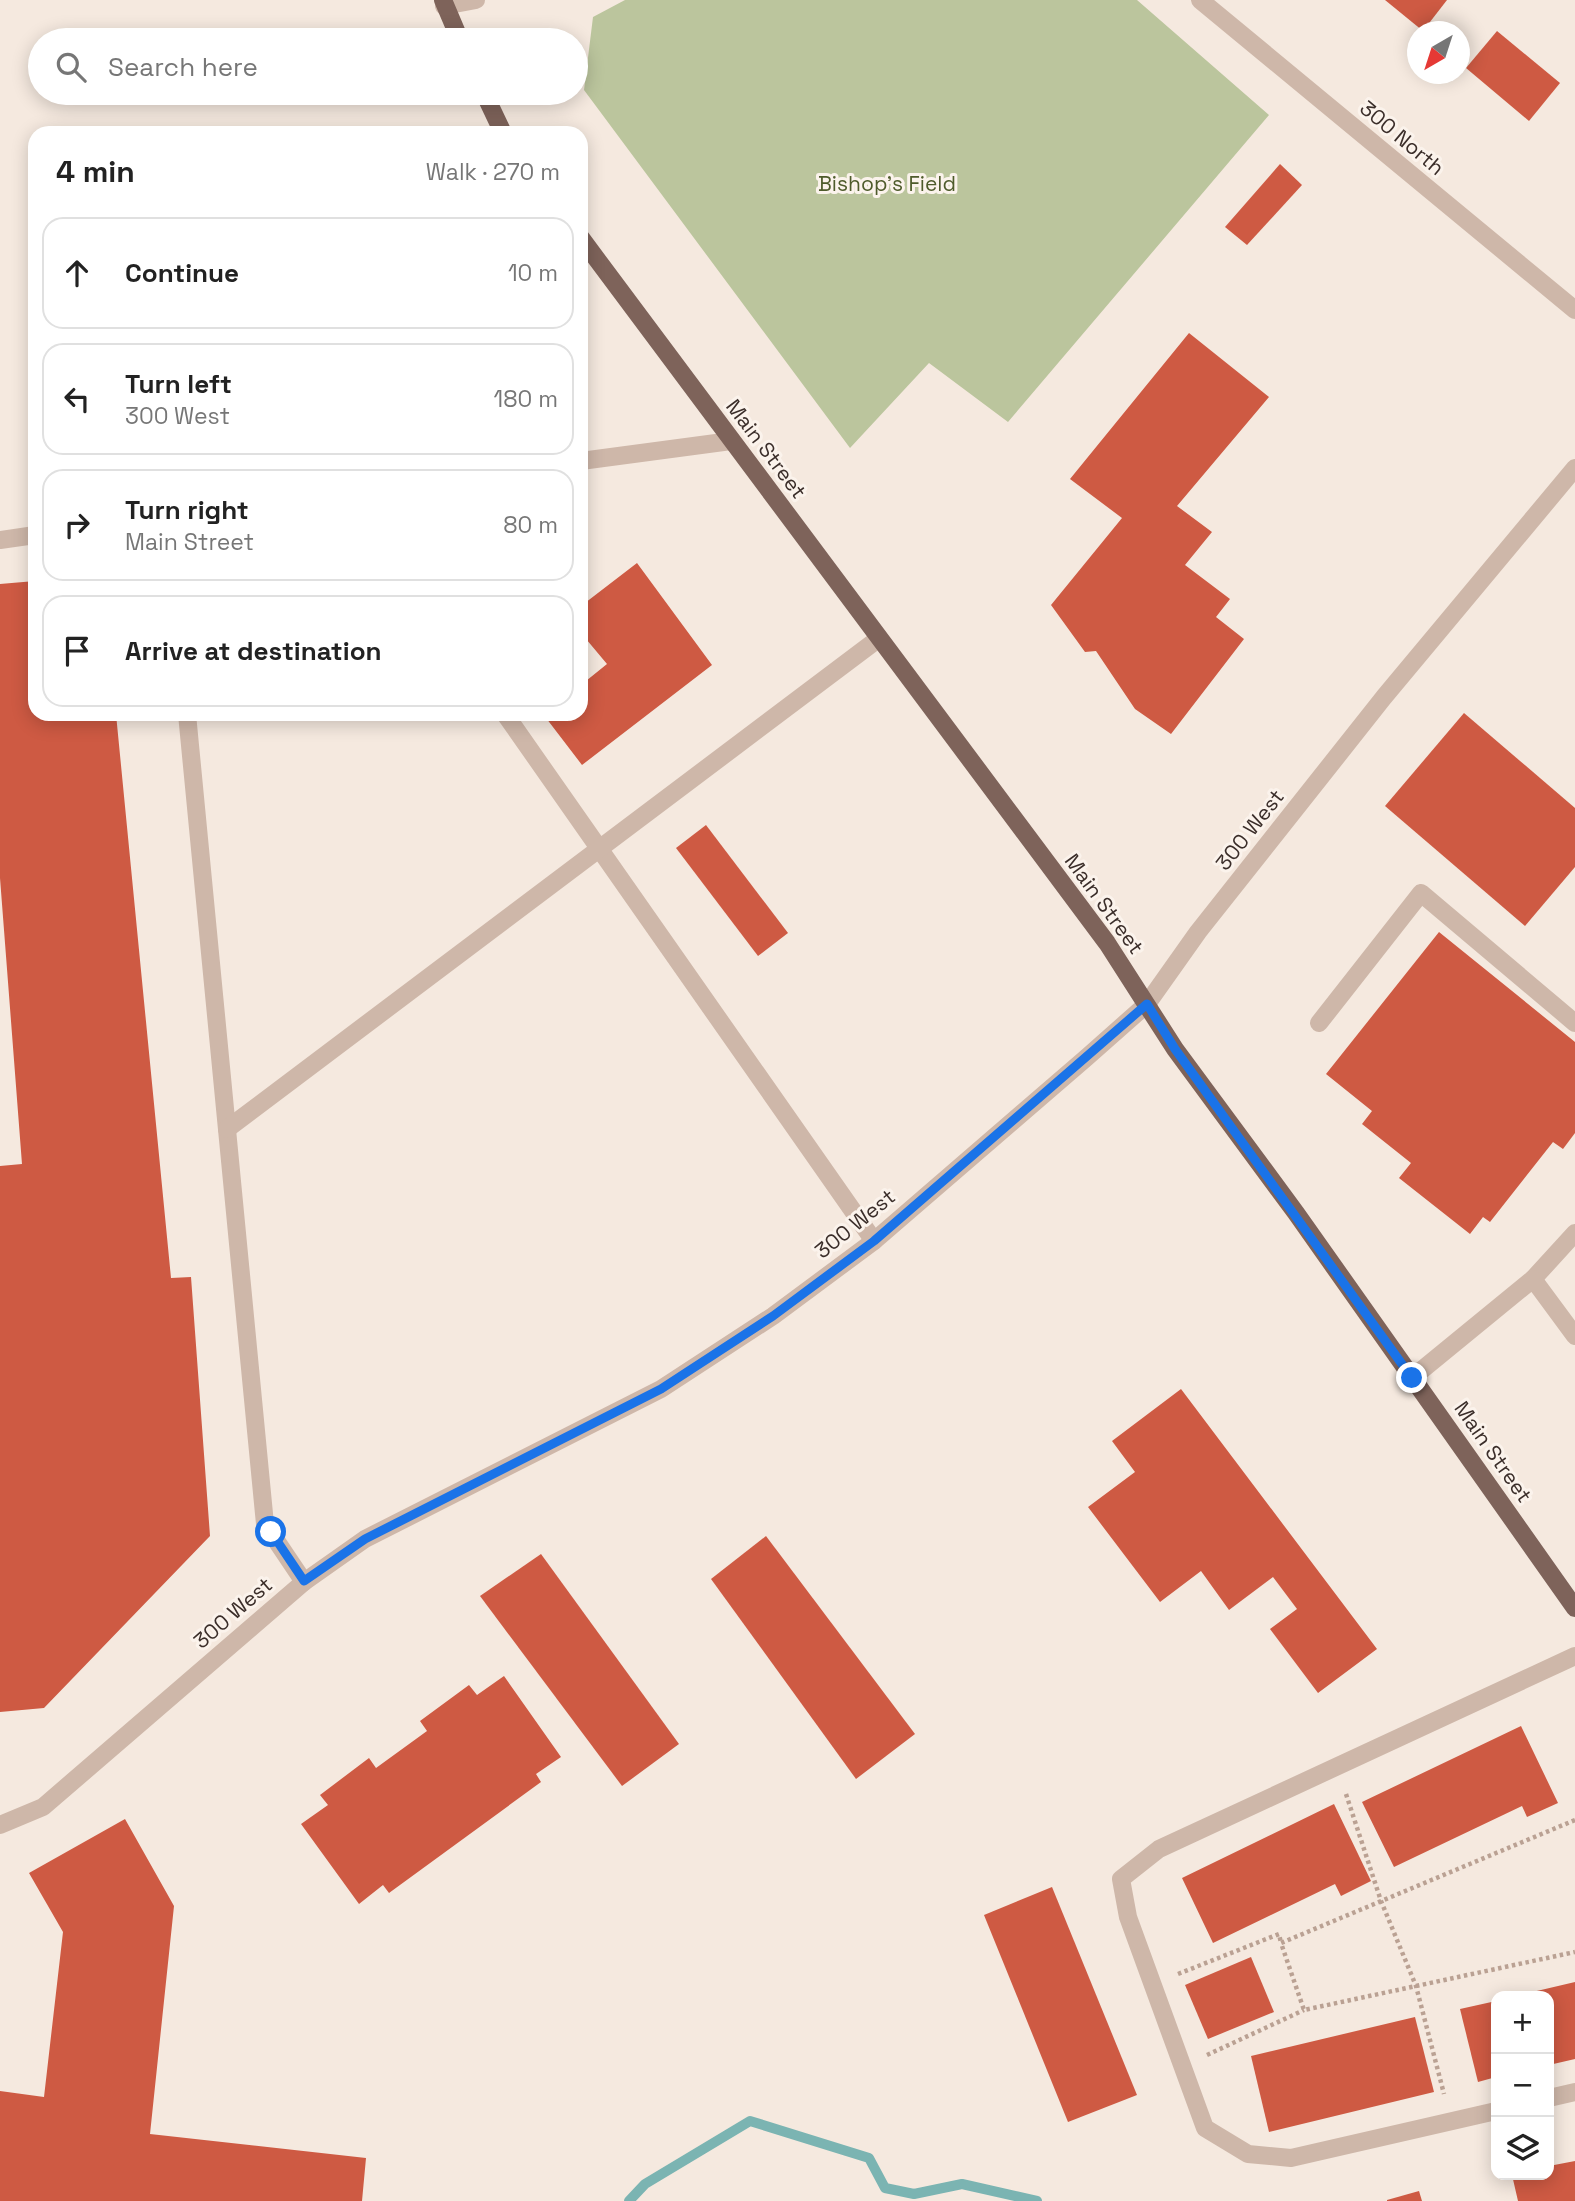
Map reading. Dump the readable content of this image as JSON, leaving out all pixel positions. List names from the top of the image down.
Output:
{
  "streets": {
    "main road": ["Main Street"],
    "street": ["300 North", "300 West"]
  },
  "crossings": [
    ["Main Street", "300 West"]
  ],
  "parks": ["Bishop's Field"],
  "north": "bottom left",
  "page": {
    "search": "Search here",
    "heading": ["4 min", "Walk · 270 m"],
    "list": [
      ["Continue", "10 m"],
      ["Turn left", "300 West", "180 m"],
      ["Turn right", "Main Street", "80 m"],
      "Arrive at destination"
    ],
    "map_buttons": ["+", "−"]
  }
}
